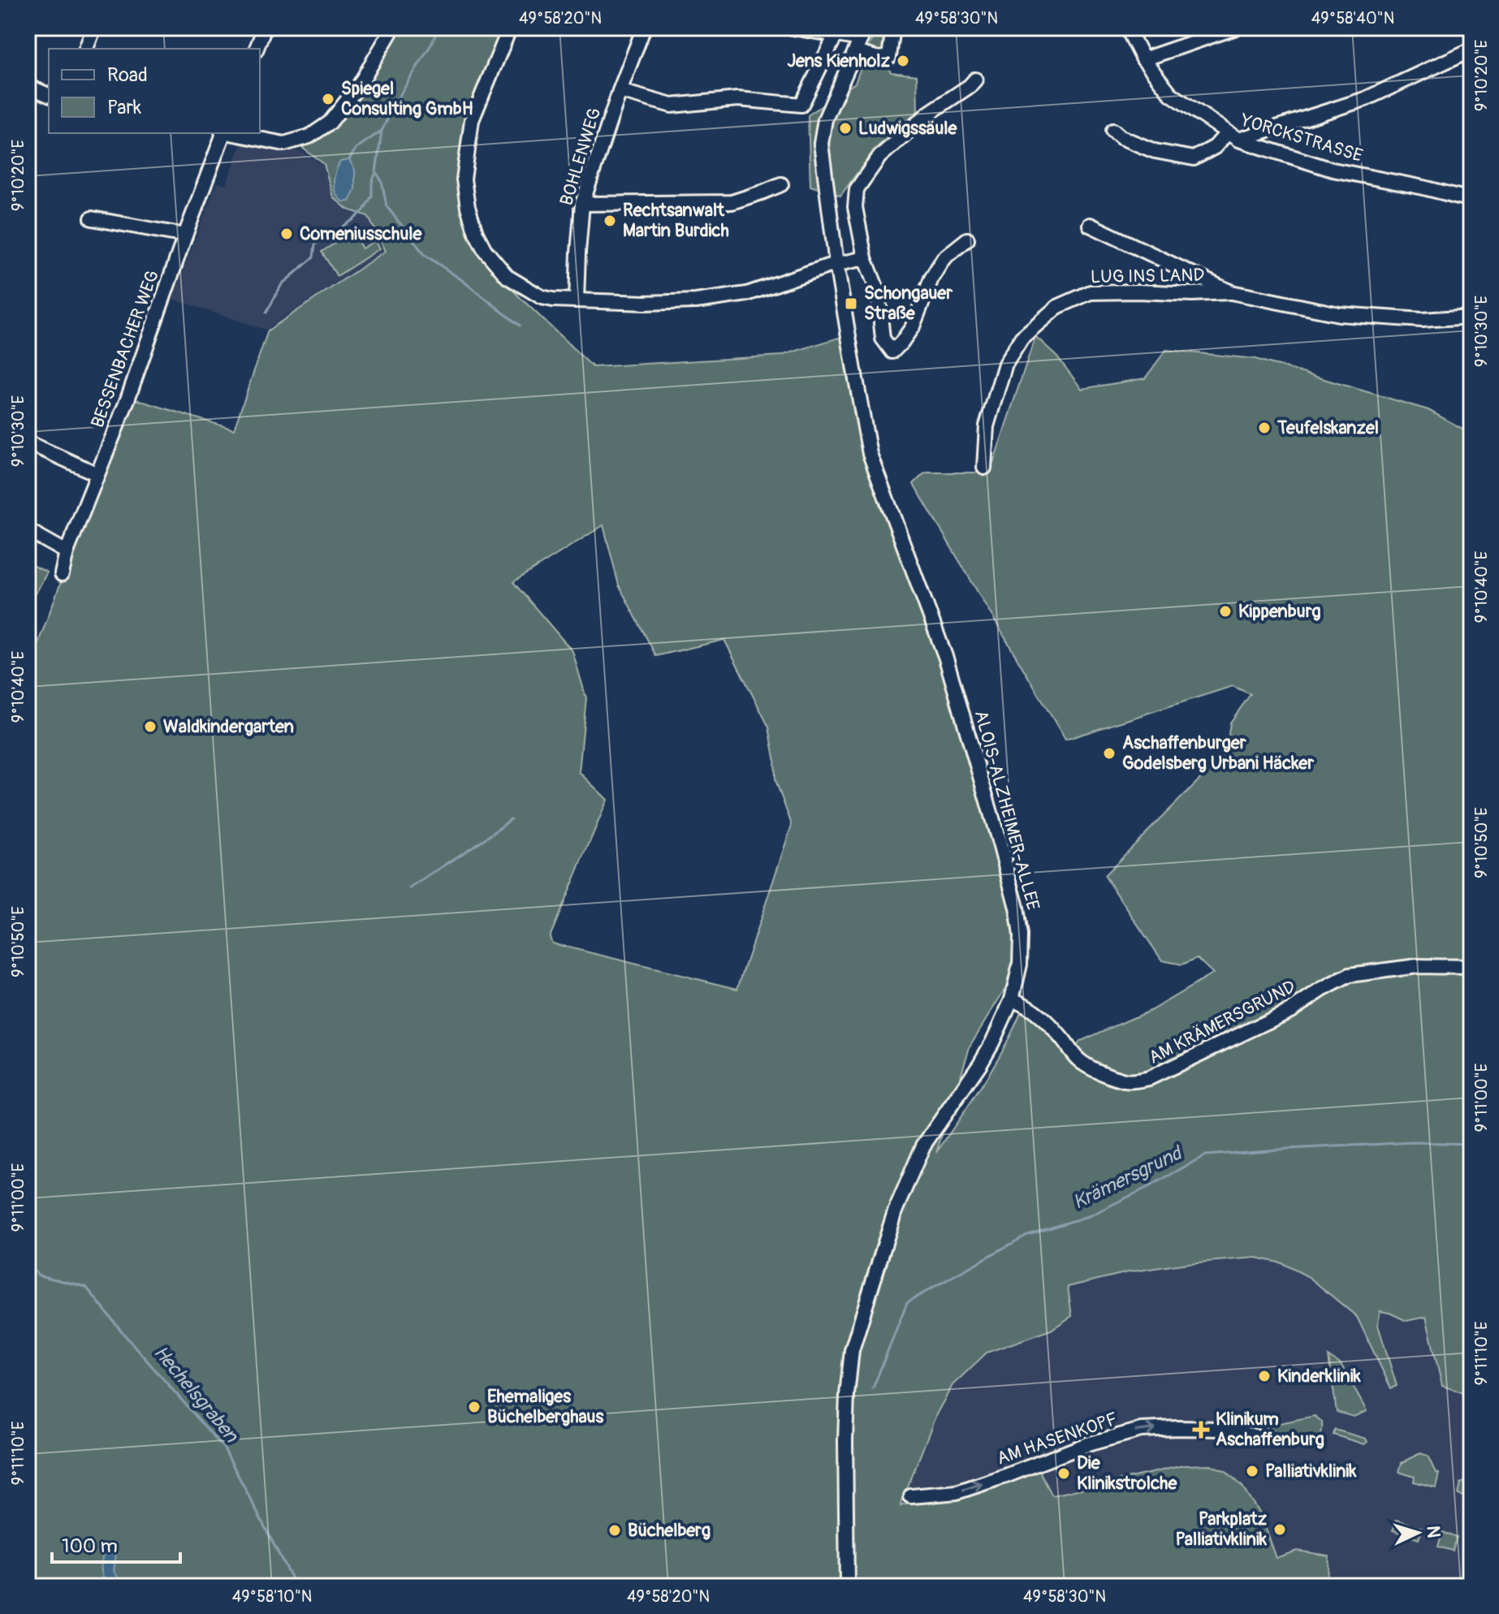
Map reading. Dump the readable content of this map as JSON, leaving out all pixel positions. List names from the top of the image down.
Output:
{
  "streets": {
    "street": [
      "YORCKSTRASSE",
      "BOHLENWEG",
      "LUG INS LAND",
      "BESSENBACHER WEG",
      "ALOIS-ALZHEIMER-ALLEE",
      "AM KRÄMERSGRUND",
      "AM HASENKOPF"
    ]
  },
  "crossings": [
    ["ALOIS-ALZHEIMER-ALLEE", "AM KRÄMERSGRUND"]
  ],
  "one_way": ["AM HASENKOPF"],
  "water": ["Krämersgrund", "Hechelsgraben"],
  "places": {
    "other": [
      "Jens Kienholz",
      "Spiegel Consulting GmbH",
      "Ludwigssäule",
      "Rechtsanwalt Martin Burdich",
      "Comeniusschule",
      "Teufelskanzel",
      "Kippenburg",
      "Waldkindergarten",
      "Aschaffenburger Godelsberg Urbani Häcker",
      "Kinderklinik",
      "Ehemaliges Büchelberghaus",
      "Palliativklinik",
      "Die Klinikstrolche",
      "Parkplatz Palliativklinik",
      "Büchelberg"
    ],
    "transit": ["Schongauer Straße"],
    "health": ["Klinikum Aschaffenburg"]
  },
  "legend": ["Road", "Park"],
  "scale_bar": "100 m",
  "north": "right",
  "coordinates": [
    "49°58'20\"N",
    "49°58'30\"N",
    "49°58'40\"N",
    "9°10'20\"E",
    "9°10'30\"E",
    "9°10'40\"E",
    "9°10'50\"E",
    "9°11'00\"E",
    "9°11'10\"E",
    "49°58'10\"N"
  ]
}
